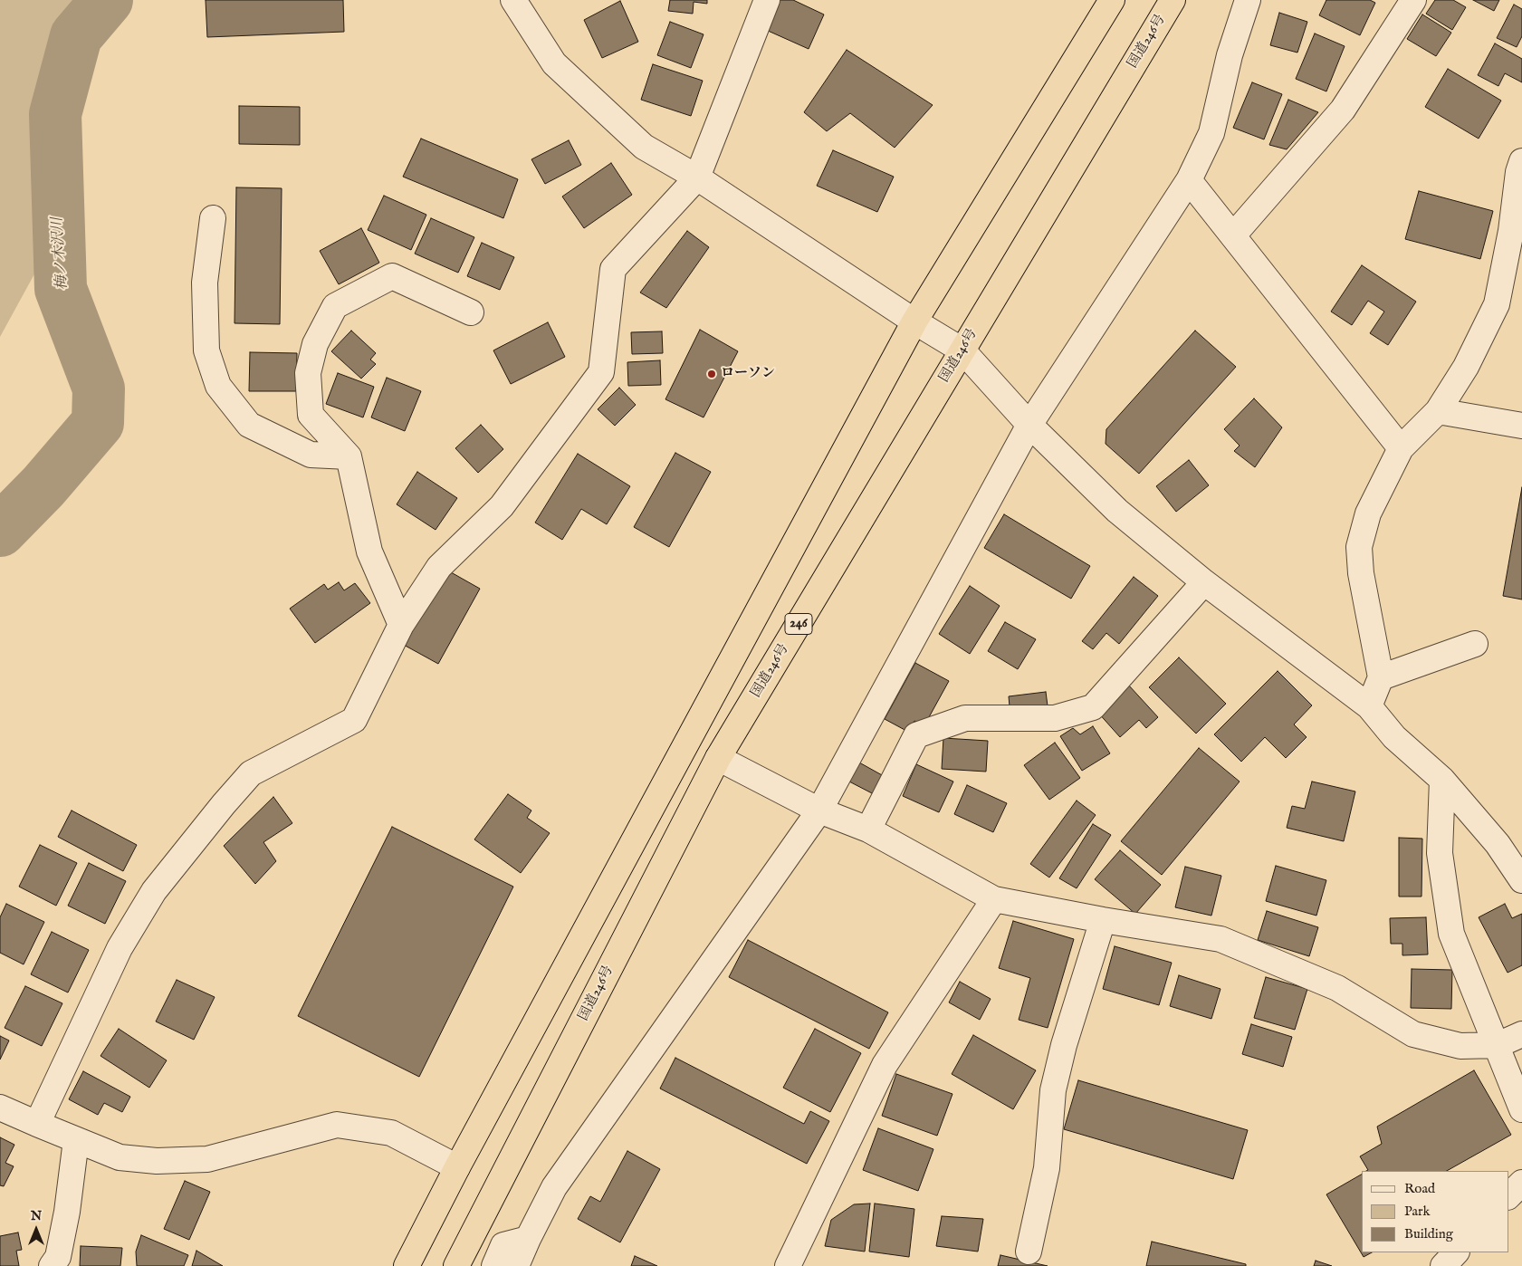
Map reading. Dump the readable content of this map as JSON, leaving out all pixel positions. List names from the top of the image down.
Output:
{
  "streets": {
    "highway": ["国道246号", "246"]
  },
  "water": ["梅ノ木沢川"],
  "places": ["ローソン"],
  "legend": ["Road", "Park", "Building"],
  "north": "top"
}
